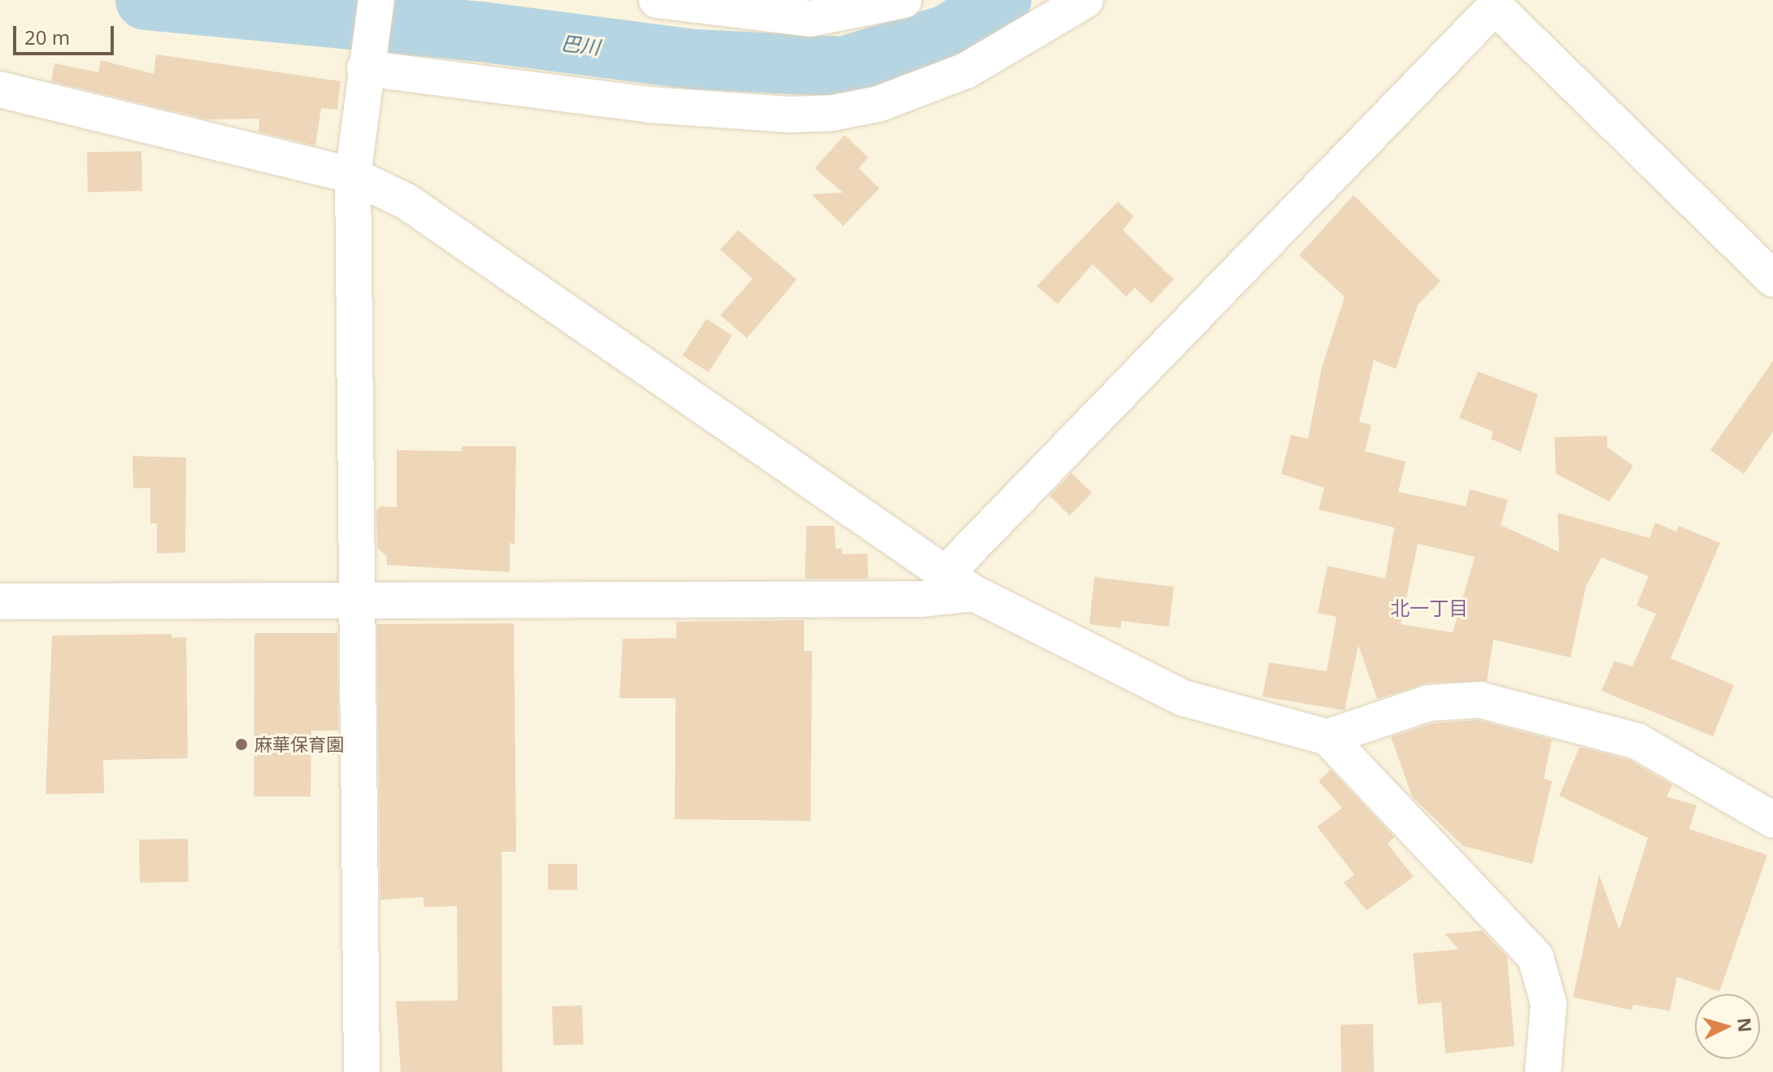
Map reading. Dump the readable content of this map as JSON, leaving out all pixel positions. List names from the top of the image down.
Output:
{
  "districts": ["北一丁目"],
  "water": ["巴川"],
  "places": ["麻華保育園"],
  "scale_bar": "20 m",
  "north": "right"
}
